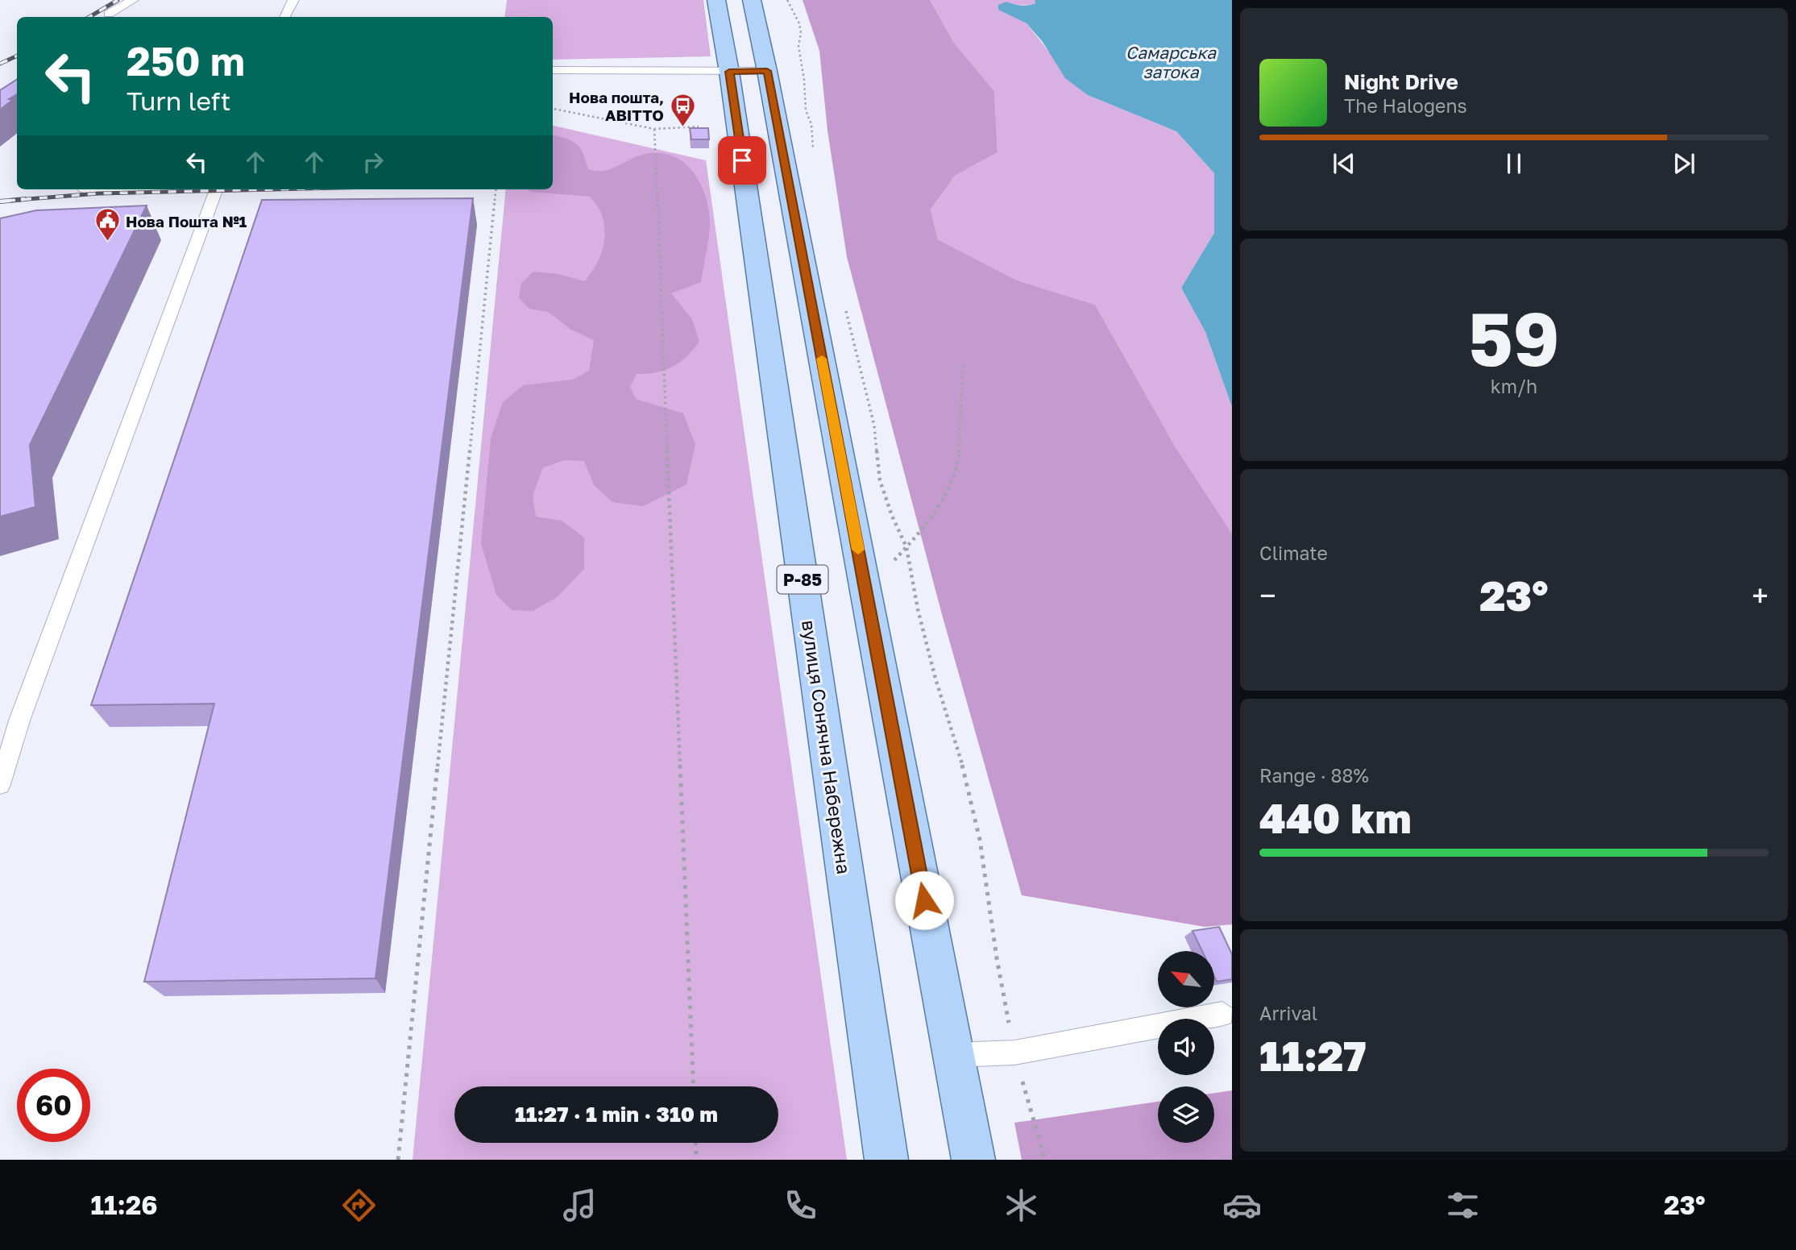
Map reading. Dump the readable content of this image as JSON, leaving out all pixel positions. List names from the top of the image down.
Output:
{
  "streets": {
    "main road": ["Р-85", "вулиця Сонячна Набережна"]
  },
  "water": ["Самарська затока"],
  "places": {
    "bus stop": ["Нова пошта, АВІТТО"],
    "public building": ["Нова Пошта №1"]
  },
  "north": "top left",
  "page": {
    "turn": ["250 m", "Turn left"],
    "song": ["Night Drive", "The Halogens"],
    "tile": [
      ["59", "km/h"],
      "Climate",
      ["Range · 88%", "440 km"],
      ["Arrival", "11:27"]
    ],
    "heat": ["−", "23°", "+"],
    "limit": "60",
    "trip": "11:27 · 1 min · 310 m",
    "tabs": ["11:26", "23°"]
  }
}
